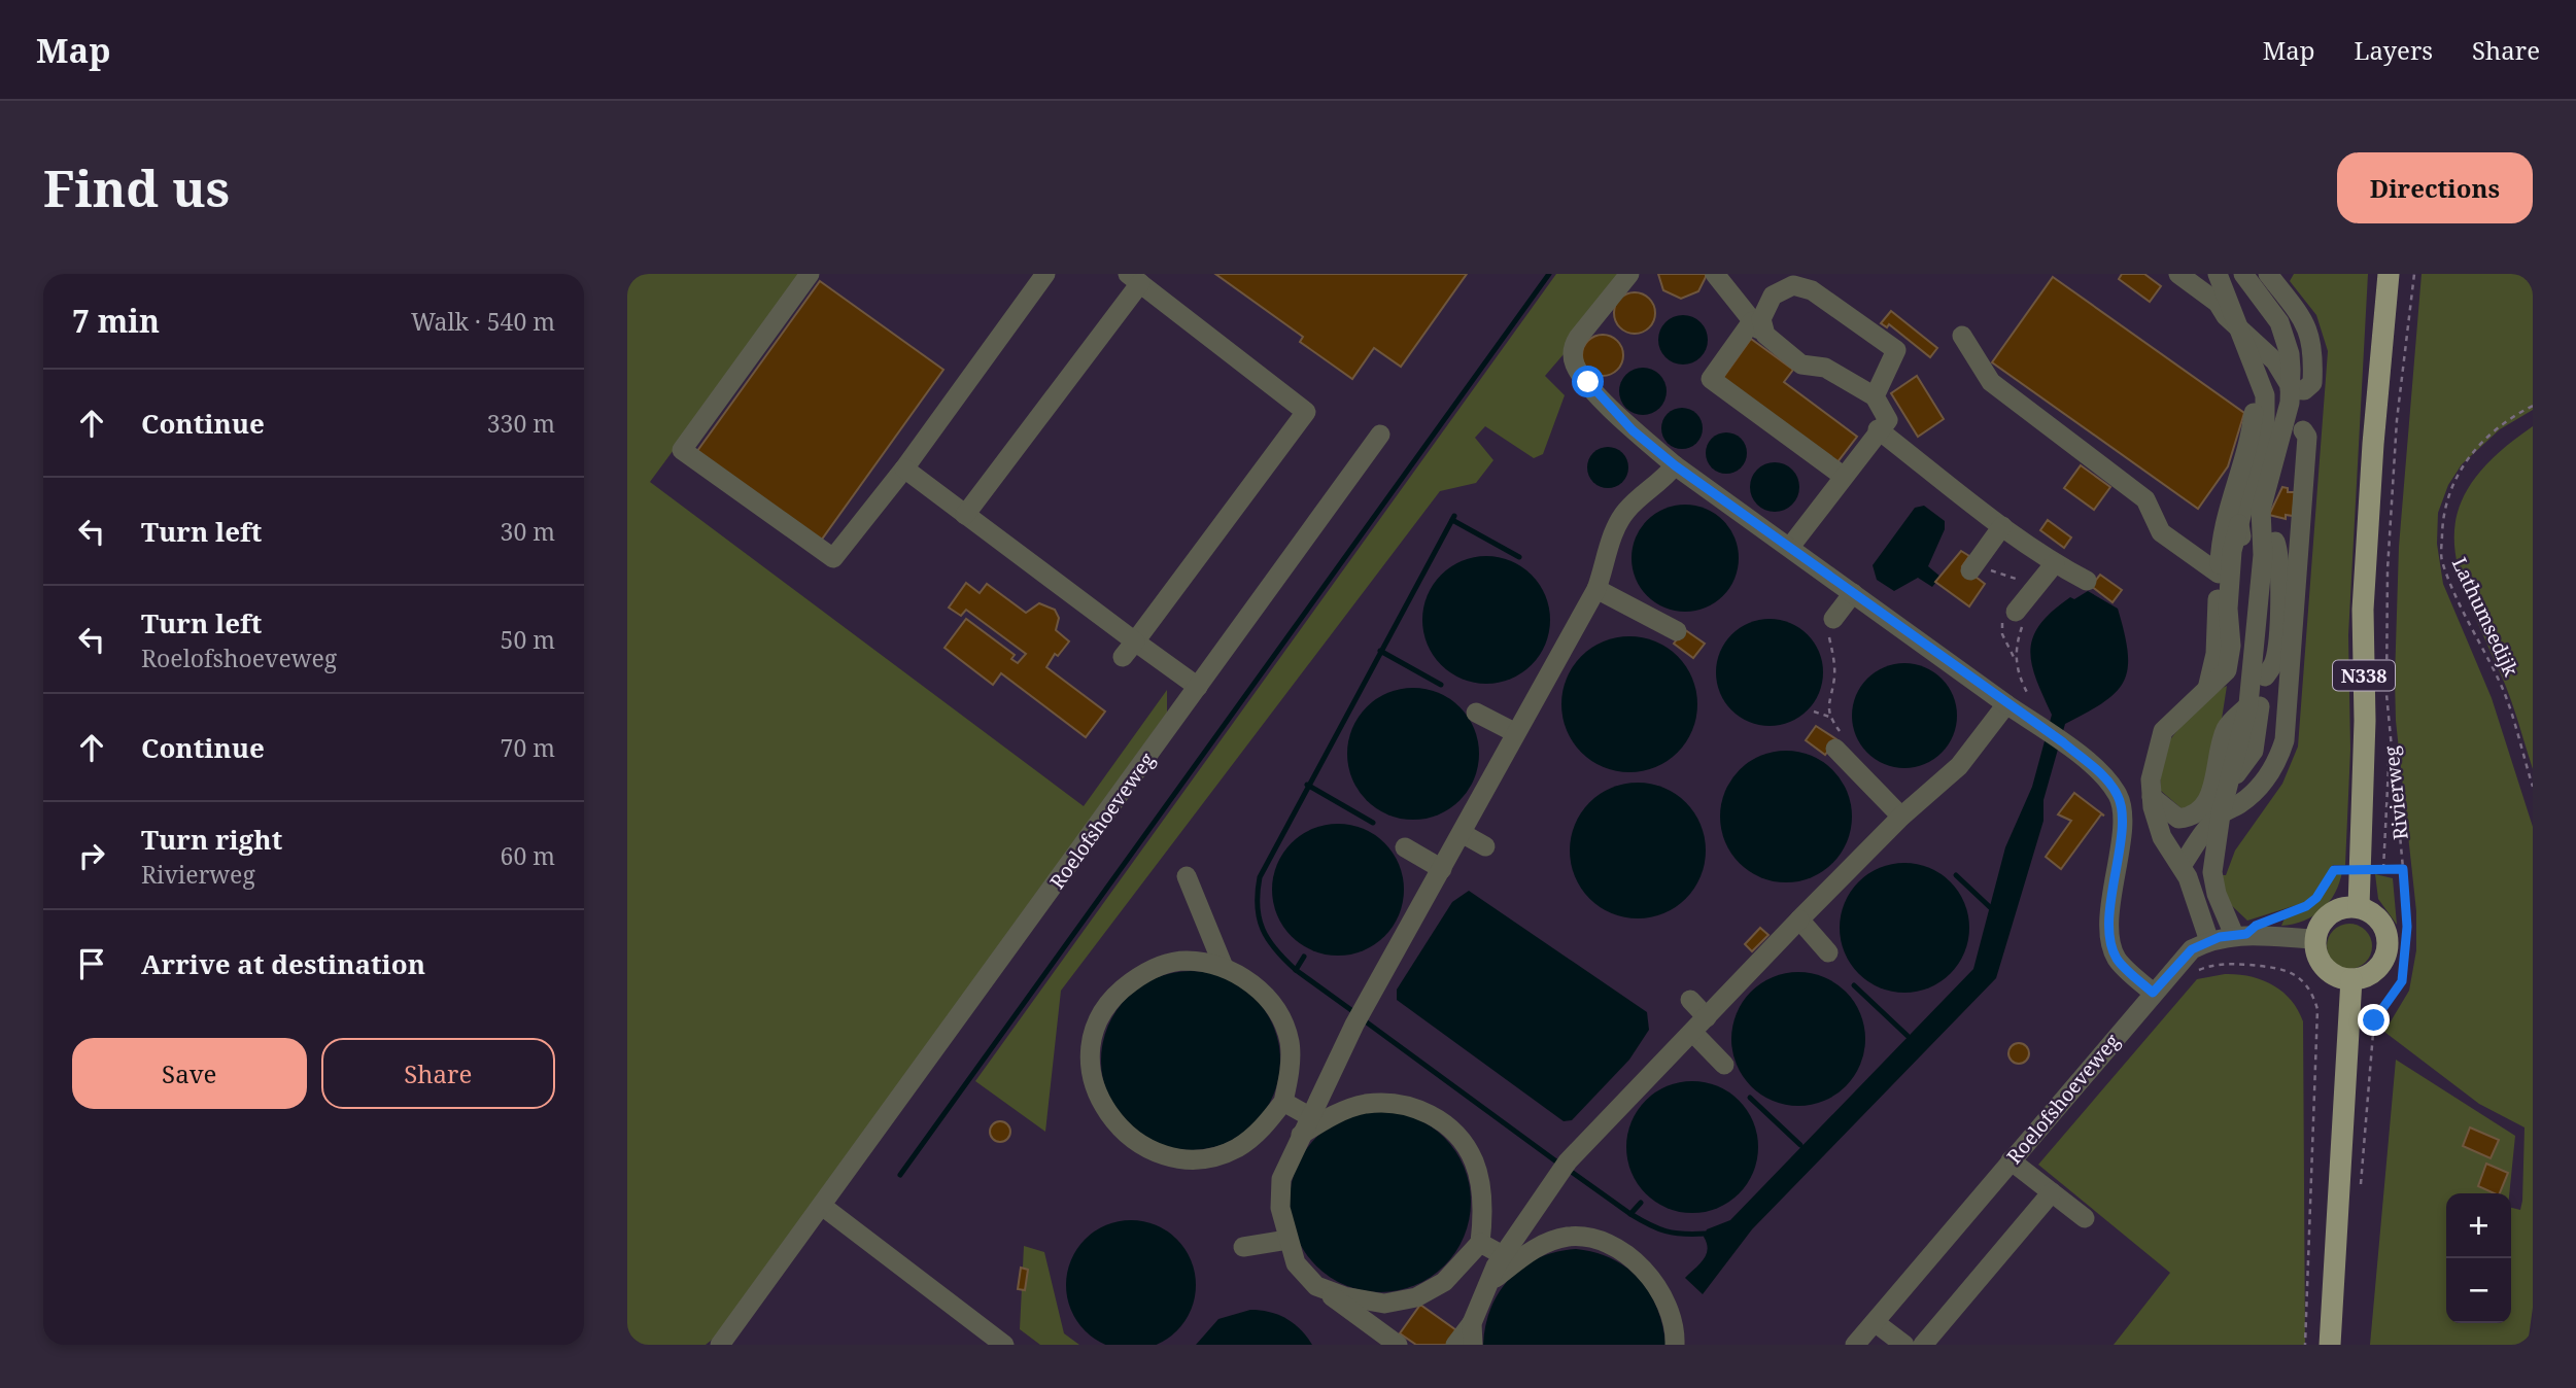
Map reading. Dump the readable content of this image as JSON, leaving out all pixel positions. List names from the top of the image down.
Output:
{
  "streets": {
    "main road": ["N338", "Rivierweg"],
    "street": ["Roelofshoeveweg"],
    "path": ["Lathumsedijk"]
  },
  "crossings": [
    ["Rivierweg", "Roelofshoeveweg"]
  ],
  "page": {
    "header": "Map",
    "nav": ["Map", "Layers", "Share"],
    "buttons": [
      "Directions",
      ["Save", "Share"]
    ],
    "title": "Find us",
    "heading": ["7 min", "Walk · 540 m"],
    "list": [
      ["Continue", "330 m"],
      ["Turn left", "30 m"],
      ["Turn left", "Roelofshoeveweg", "50 m"],
      ["Continue", "70 m"],
      ["Turn right", "Rivierweg", "60 m"],
      "Arrive at destination"
    ],
    "map_buttons": ["+", "−"]
  }
}
